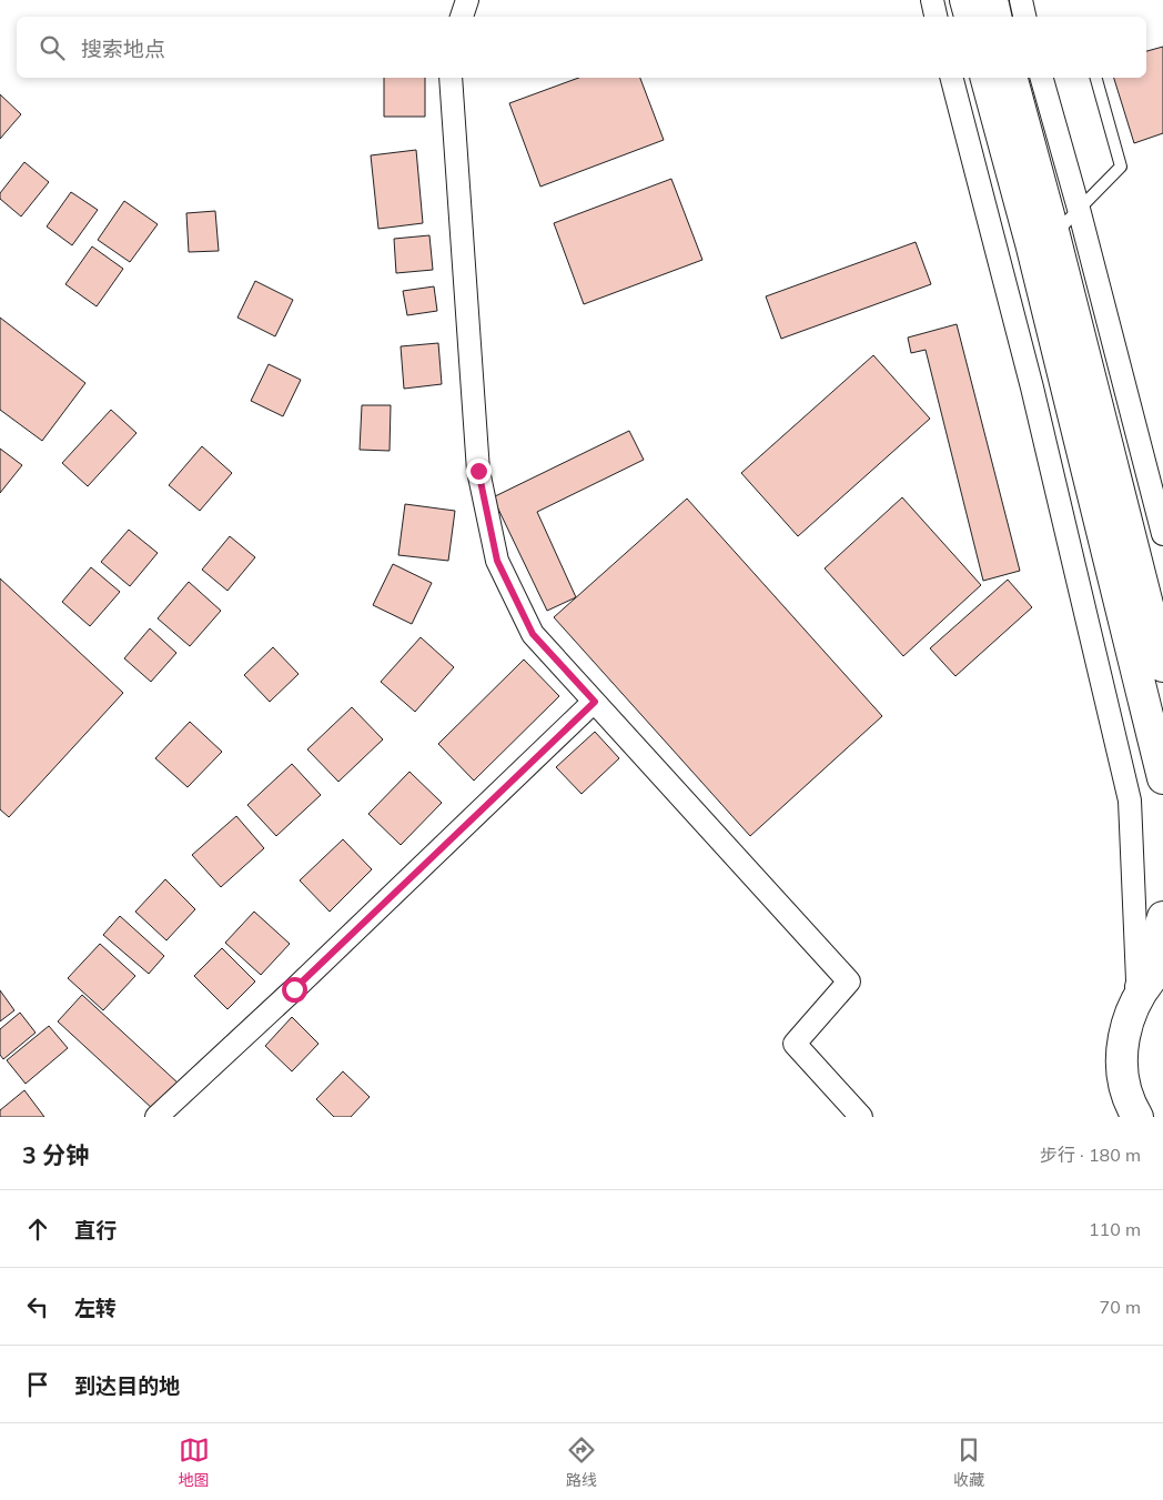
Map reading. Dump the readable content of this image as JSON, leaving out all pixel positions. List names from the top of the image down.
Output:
{
  "page": {
    "search": "搜索地点",
    "heading": ["3 分钟", "步行 · 180 m"],
    "list": [
      ["直行", "110 m"],
      ["左转", "70 m"],
      "到达目的地"
    ],
    "nav": ["地图", "路线", "收藏"]
  }
}
